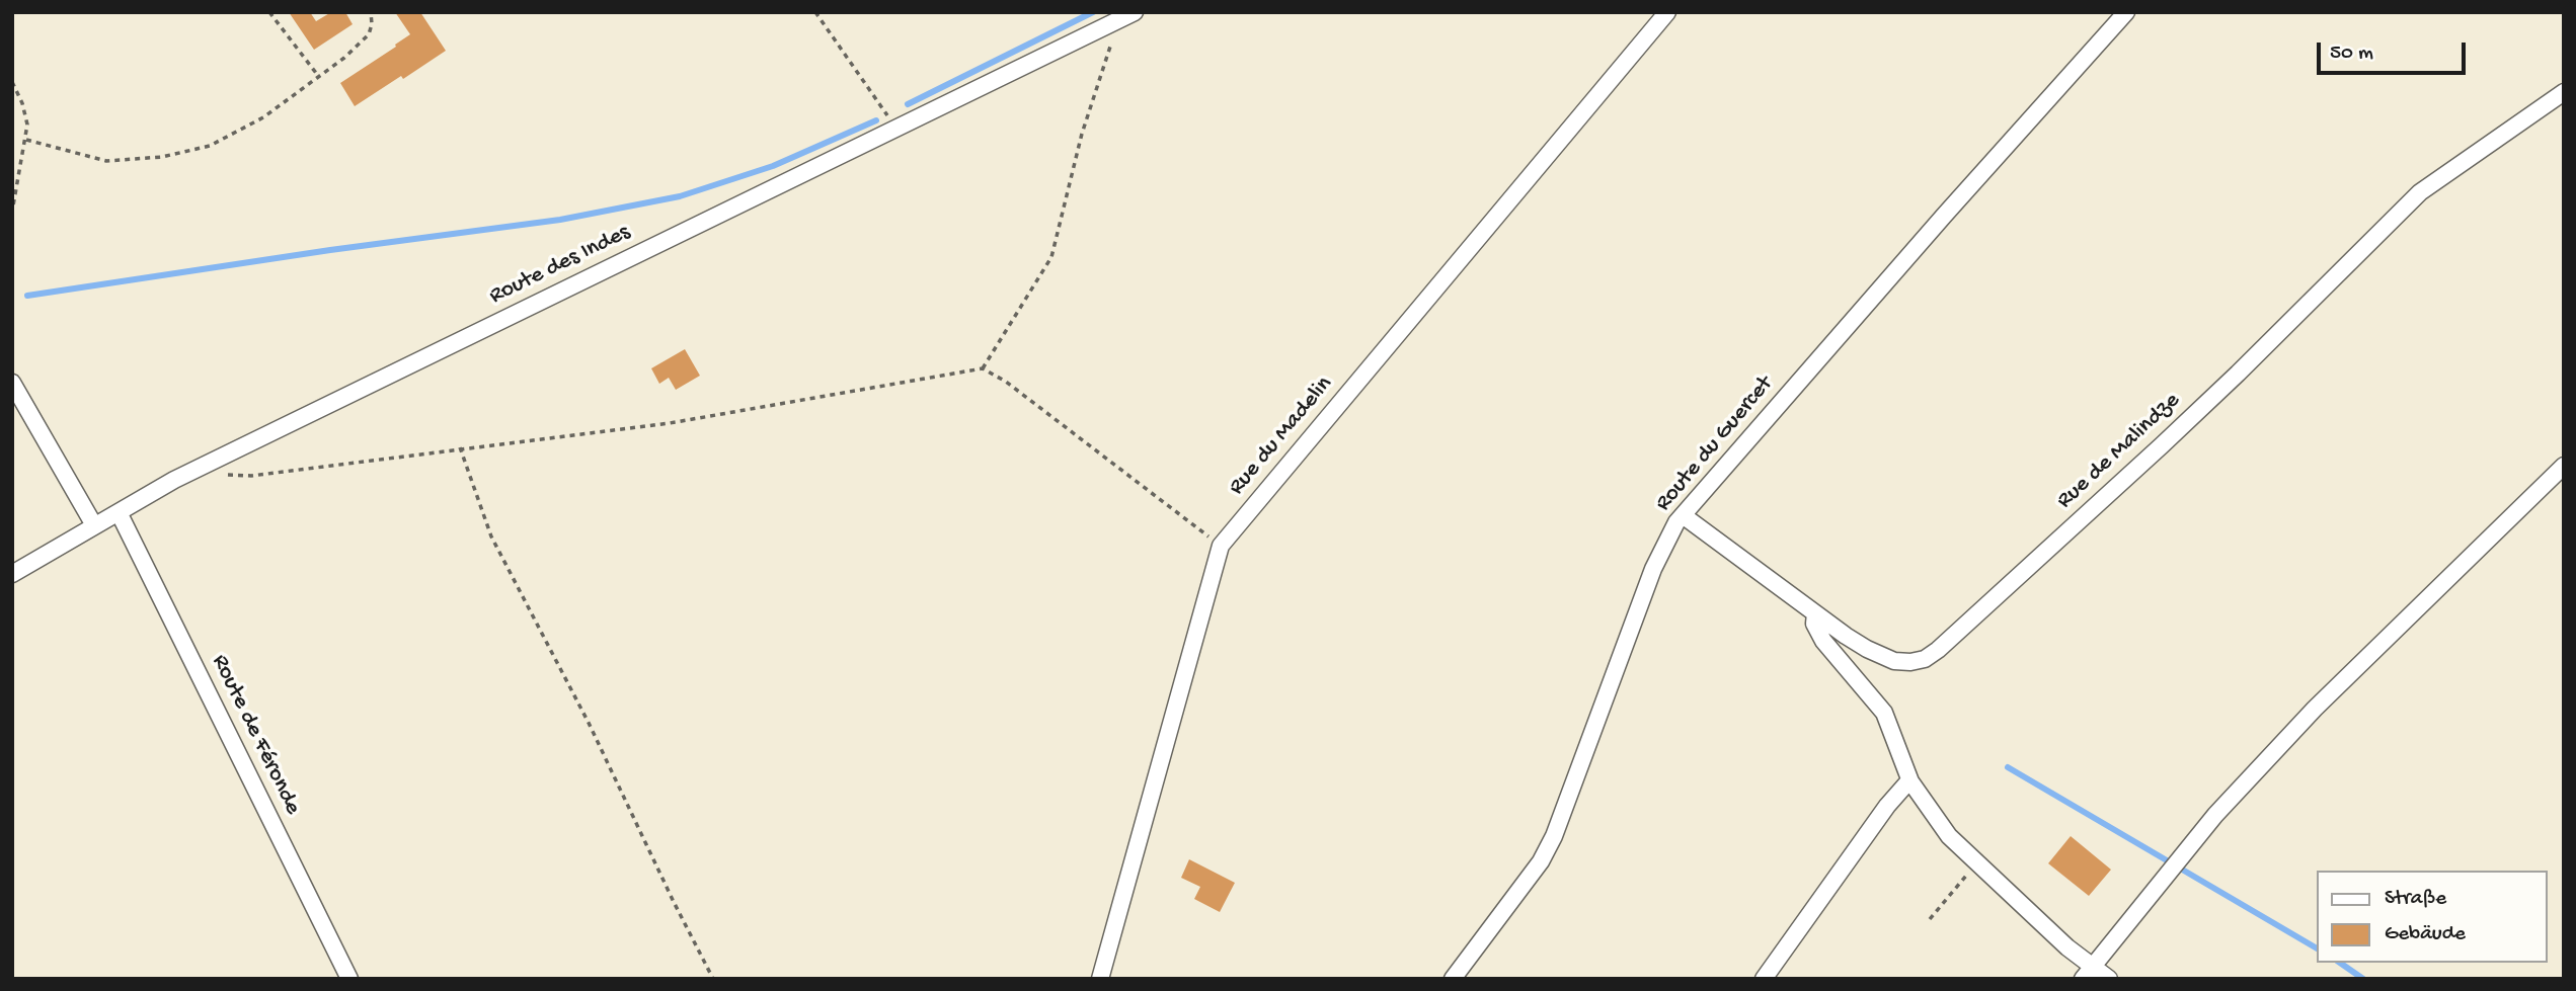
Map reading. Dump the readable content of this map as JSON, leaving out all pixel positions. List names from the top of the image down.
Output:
{
  "streets": {
    "street": [
      "Route des Indes",
      "Rue du Madelin",
      "Route du Guercet",
      "Rue de Malindze",
      "Route de Féronde"
    ]
  },
  "crossings": [
    ["Route des Indes", "Route de Féronde"],
    ["Route du Guercet", "Rue de Malindze"]
  ],
  "legend": ["Straße", "Gebäude"],
  "scale_bar": "50 m"
}
